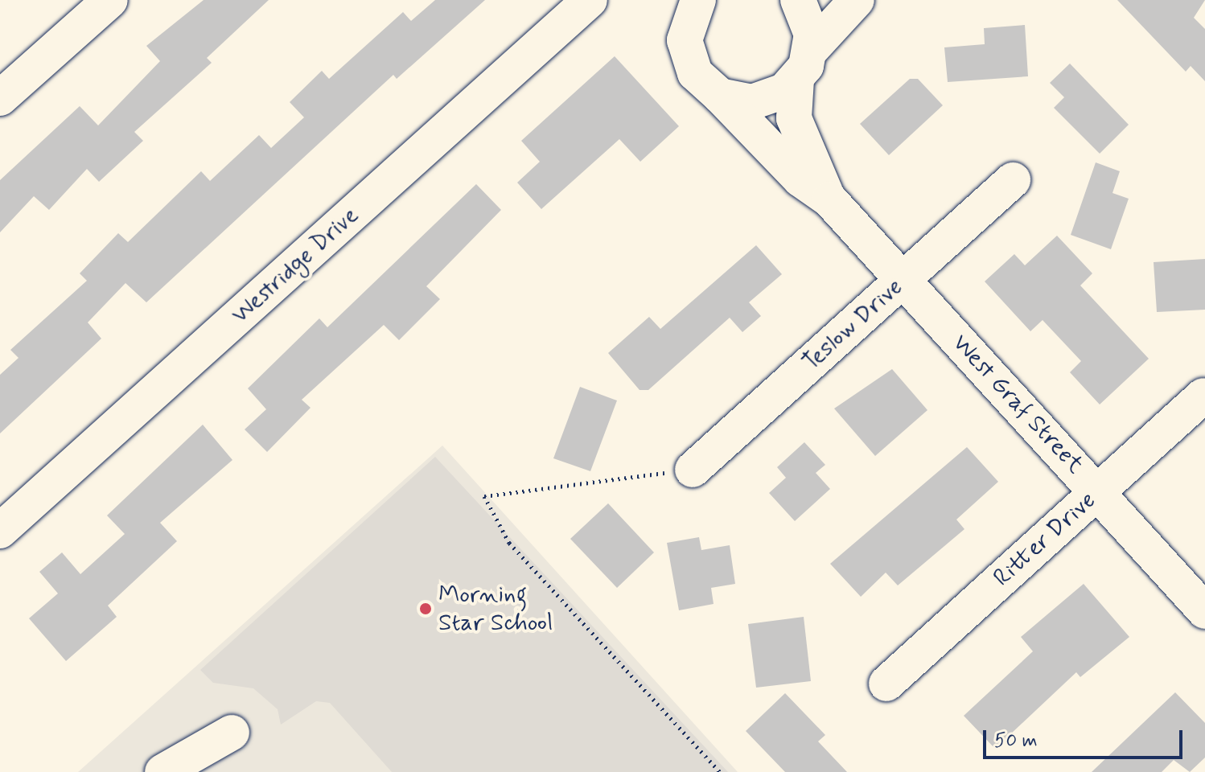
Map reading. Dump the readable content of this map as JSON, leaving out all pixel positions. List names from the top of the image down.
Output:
{
  "streets": {
    "street": [
      "Westridge Drive",
      "Teslow Drive",
      "West Graf Street",
      "Ritter Drive"
    ]
  },
  "crossings": [
    ["Teslow Drive", "West Graf Street"],
    ["West Graf Street", "Ritter Drive"]
  ],
  "places": ["Morning Star School"],
  "scale_bar": "50 m"
}
